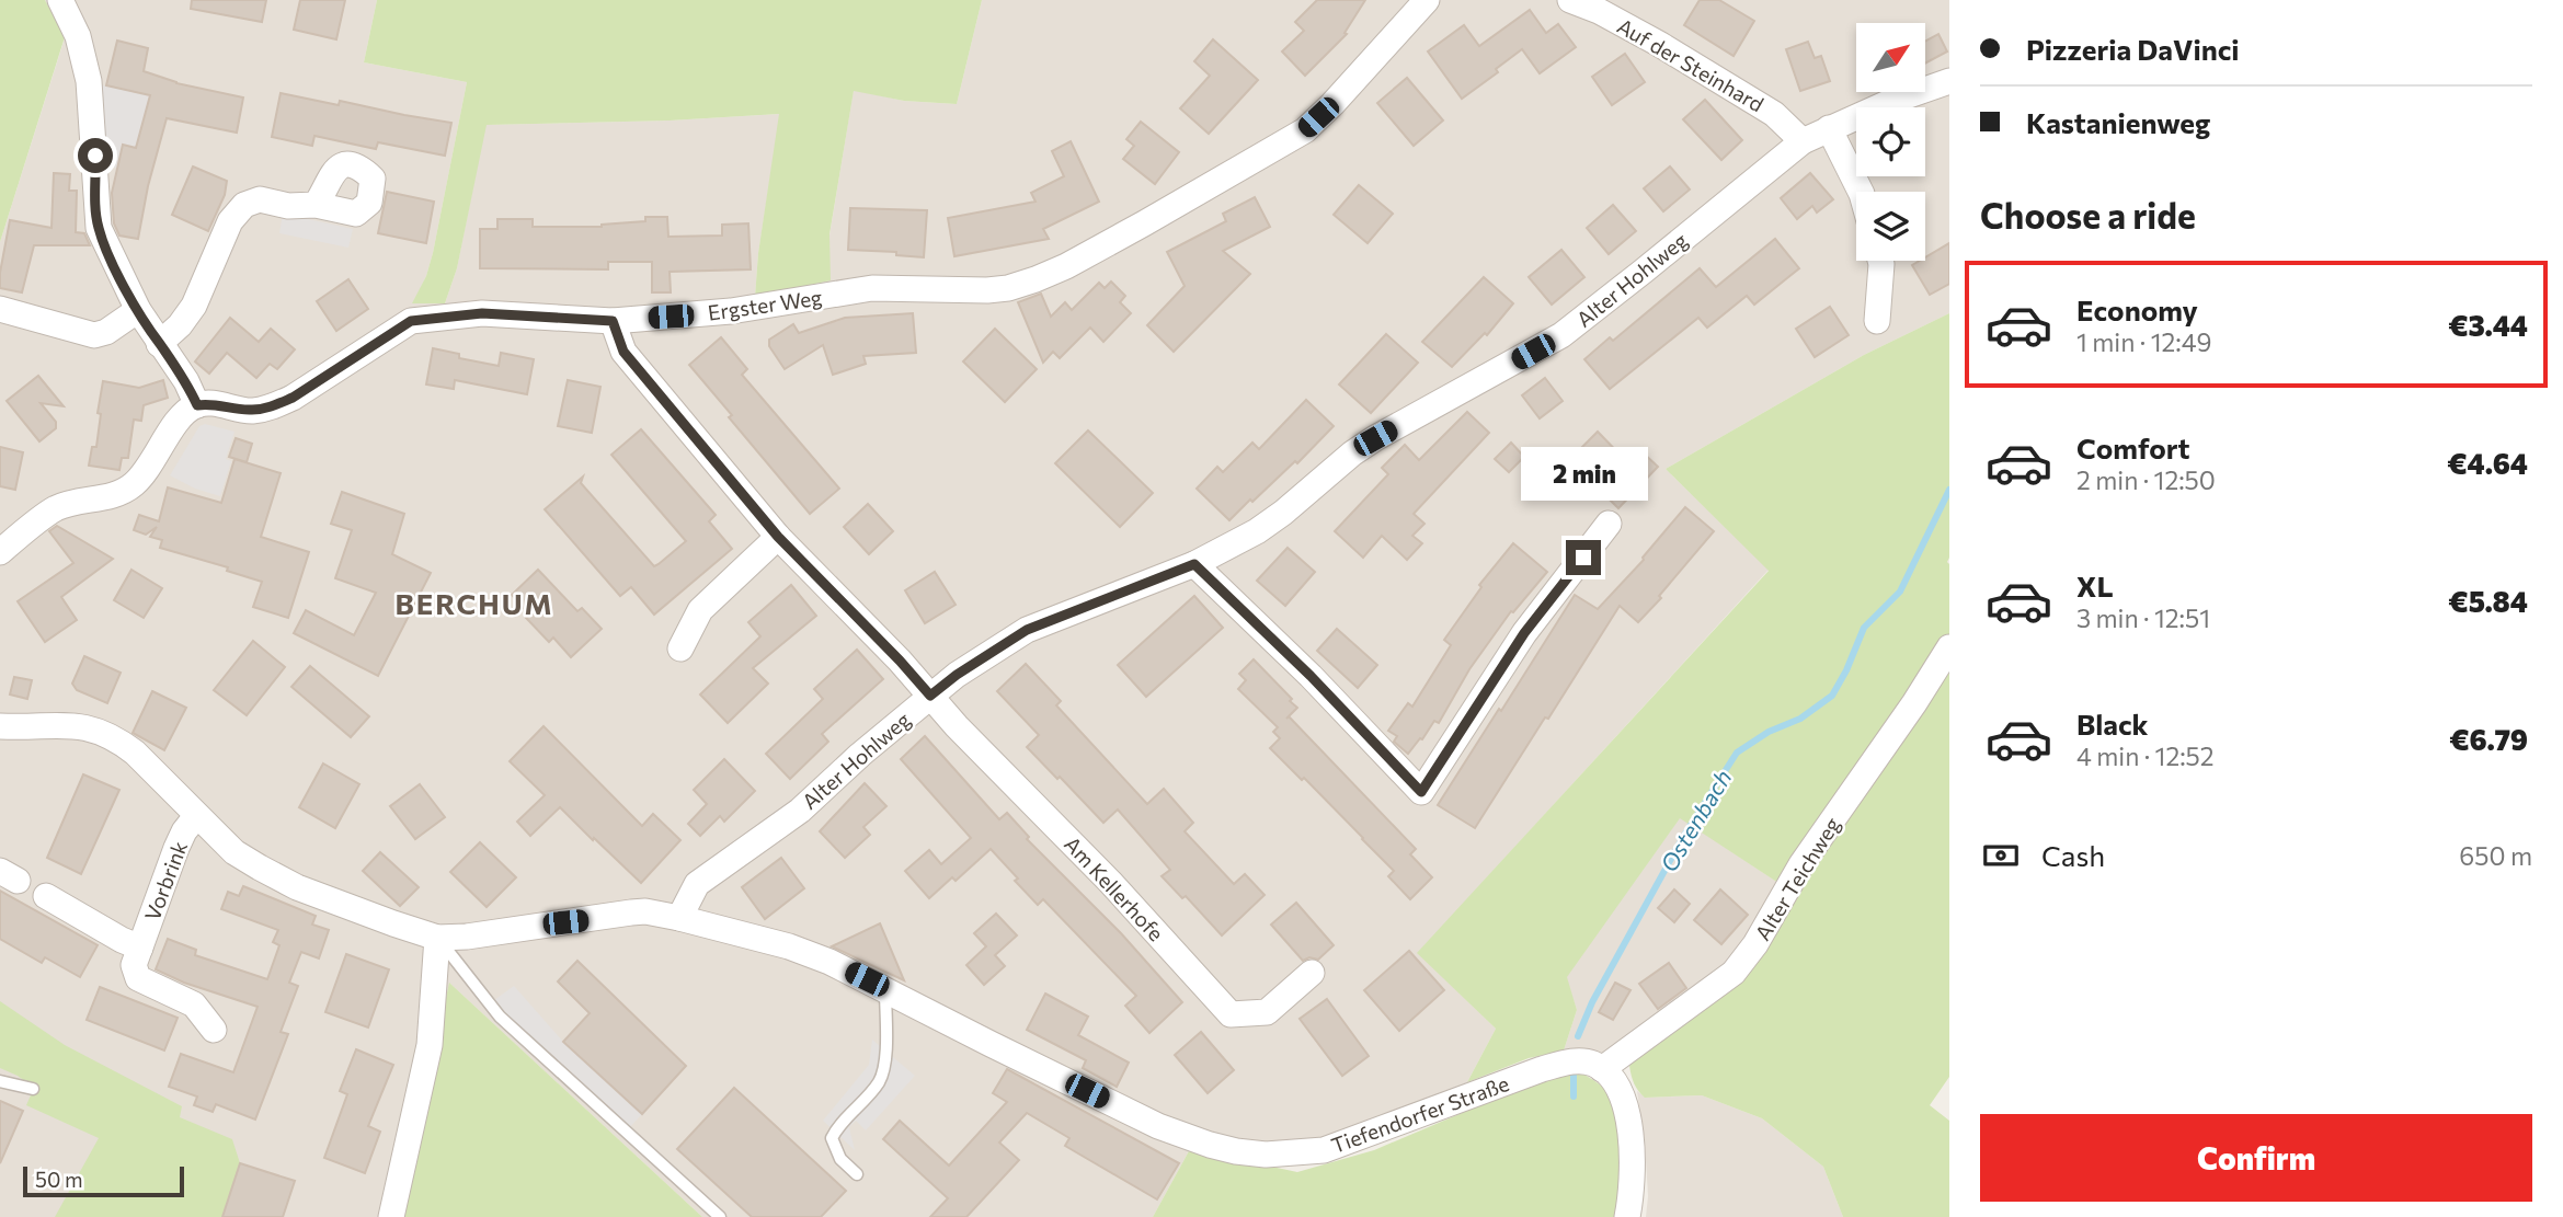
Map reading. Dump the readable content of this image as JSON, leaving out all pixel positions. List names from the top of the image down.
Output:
{
  "streets": {
    "street": [
      "Auf der Steinhard",
      "Alter Hohlweg",
      "Ergster Weg",
      "Alter Teichweg",
      "Vorbrink",
      "Am Kellerhofe",
      "Tiefendorfer Straße"
    ]
  },
  "crossings": [
    ["Auf der Steinhard", "Alter Hohlweg"],
    ["Alter Hohlweg", "Am Kellerhofe"],
    ["Alter Hohlweg", "Tiefendorfer Straße"],
    ["Alter Teichweg", "Tiefendorfer Straße"],
    ["Vorbrink", "Tiefendorfer Straße"]
  ],
  "districts": ["BERCHUM"],
  "water": ["Ostenbach"],
  "scale_bar": "50 m",
  "north": "top right",
  "page": {
    "banner": ["Pizzeria DaVinci", "Kastanienweg"],
    "heading": "Choose a ride",
    "list": [
      {
        "name": "Economy",
        "note": "1 min · 12:49",
        "value": "€3.44"
      },
      {
        "name": "Comfort",
        "note": "2 min · 12:50",
        "value": "€4.64"
      },
      {
        "name": "XL",
        "note": "3 min · 12:51",
        "value": "€5.84"
      },
      {
        "name": "Black",
        "note": "4 min · 12:52",
        "value": "€6.79"
      }
    ],
    "bubble": "2 min",
    "pay": ["Cash", "650 m"],
    "buttons": "Confirm",
    "scale": "50 m"
  }
}
